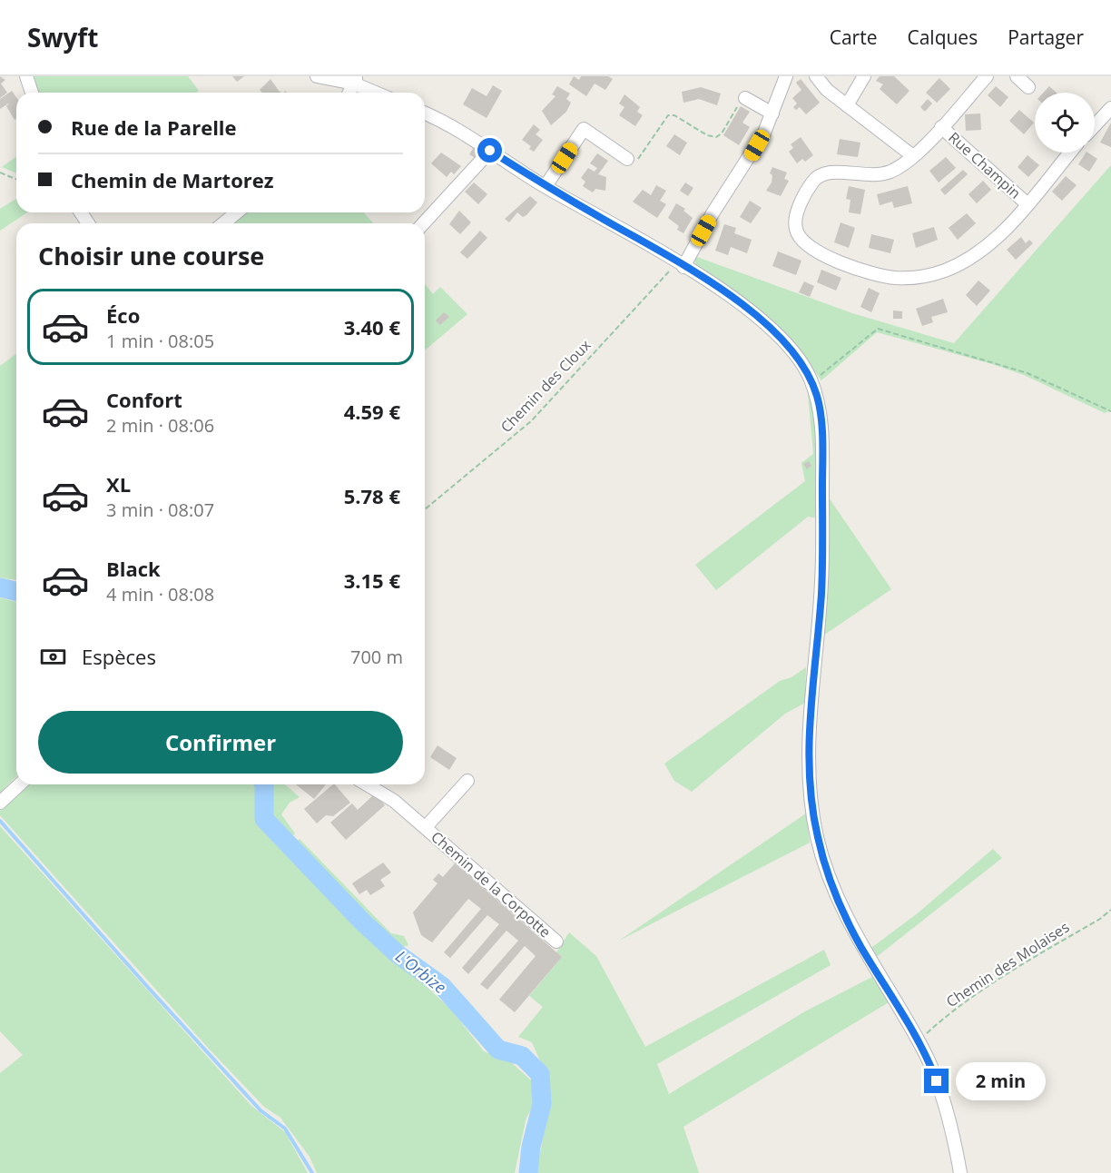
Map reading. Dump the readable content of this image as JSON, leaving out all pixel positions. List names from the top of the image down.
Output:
{
  "streets": {
    "street": ["Rue Champin", "Chemin de la Corpotte"],
    "path": ["Chemin des Cloux", "Chemin des Molaises"]
  },
  "water": ["L'Orbize"],
  "page": {
    "header": "Swyft",
    "nav": ["Carte", "Calques", "Partager"],
    "banner": ["Rue de la Parelle", "Chemin de Martorez"],
    "heading": "Choisir une course",
    "list": [
      {
        "name": "Éco",
        "note": "1 min · 08:05",
        "value": "3.40 €"
      },
      {
        "name": "Confort",
        "note": "2 min · 08:06",
        "value": "4.59 €"
      },
      {
        "name": "XL",
        "note": "3 min · 08:07",
        "value": "5.78 €"
      },
      {
        "name": "Black",
        "note": "4 min · 08:08",
        "value": "3.15 €"
      }
    ],
    "pay": ["Espèces", "700 m"],
    "buttons": "Confirmer",
    "bubble": "2 min"
  }
}
